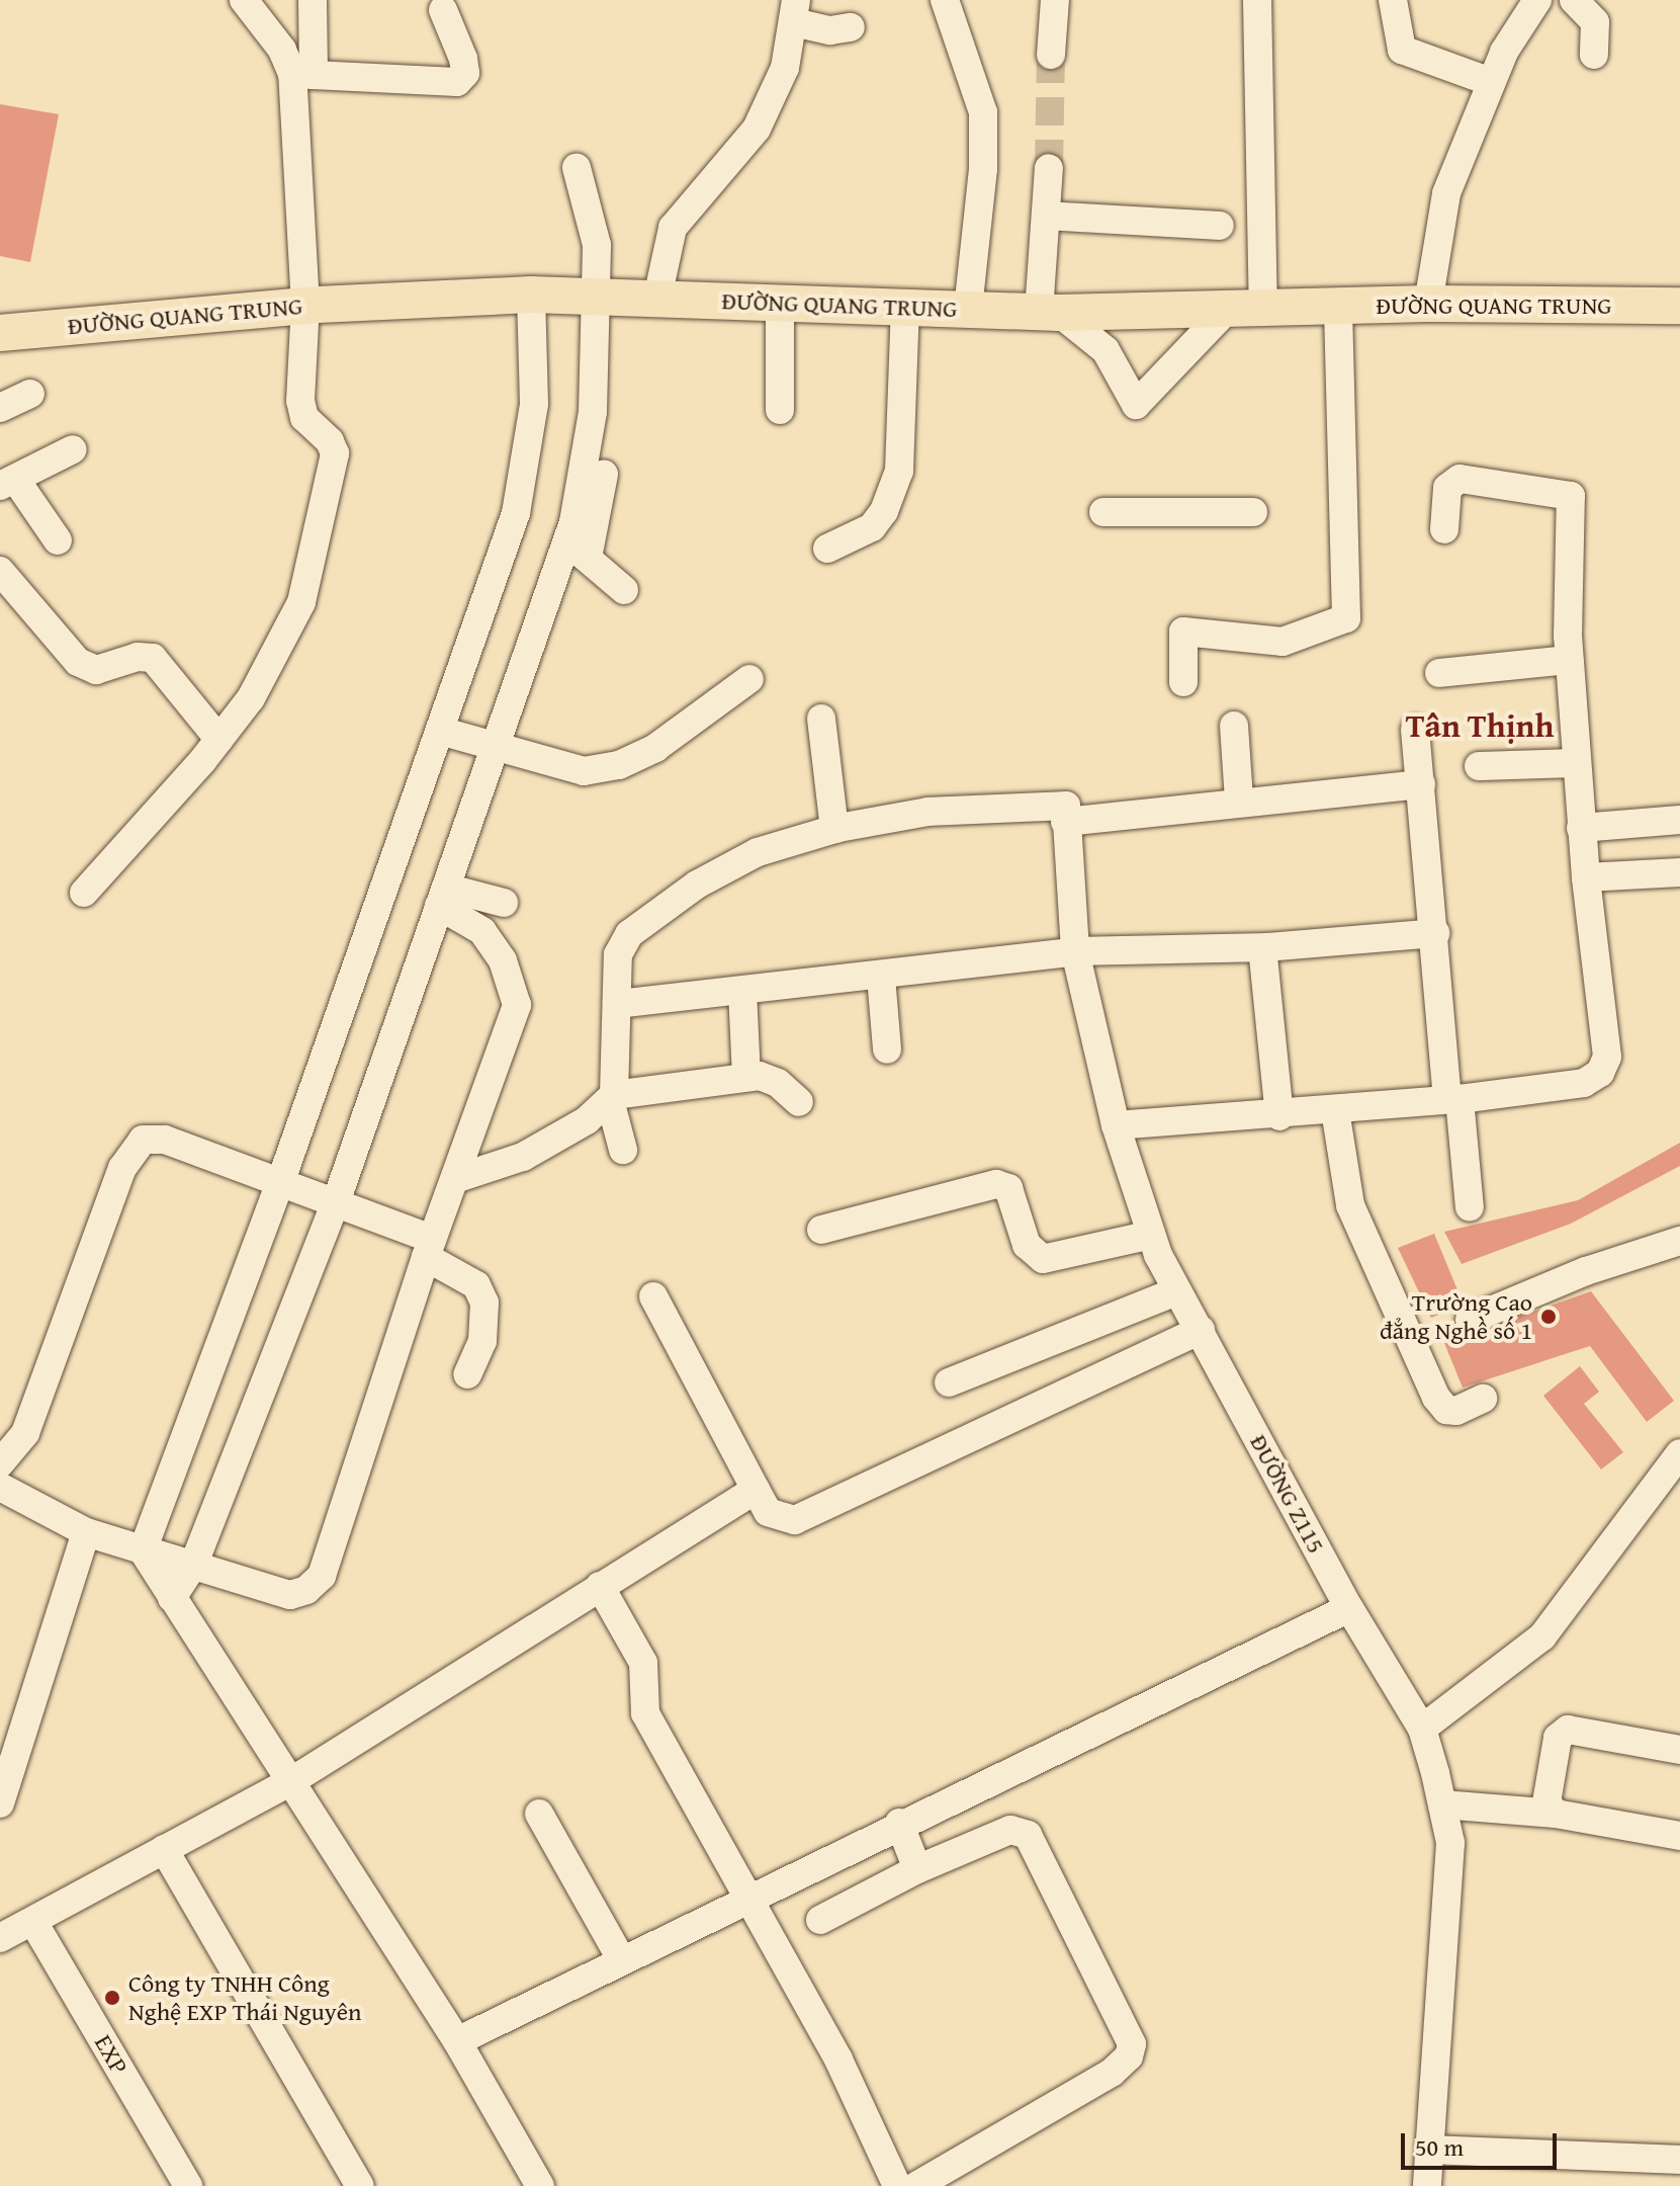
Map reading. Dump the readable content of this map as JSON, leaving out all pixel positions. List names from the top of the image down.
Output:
{
  "streets": {
    "main road": ["ĐƯỜNG QUANG TRUNG"],
    "street": ["ĐƯỜNG Z115", "EXP"]
  },
  "districts": ["Tân Thịnh"],
  "places": ["Trường Cao đẳng Nghề số 1", "Công ty TNHH Công Nghệ EXP Thái Nguyên"],
  "scale_bar": "50 m"
}
